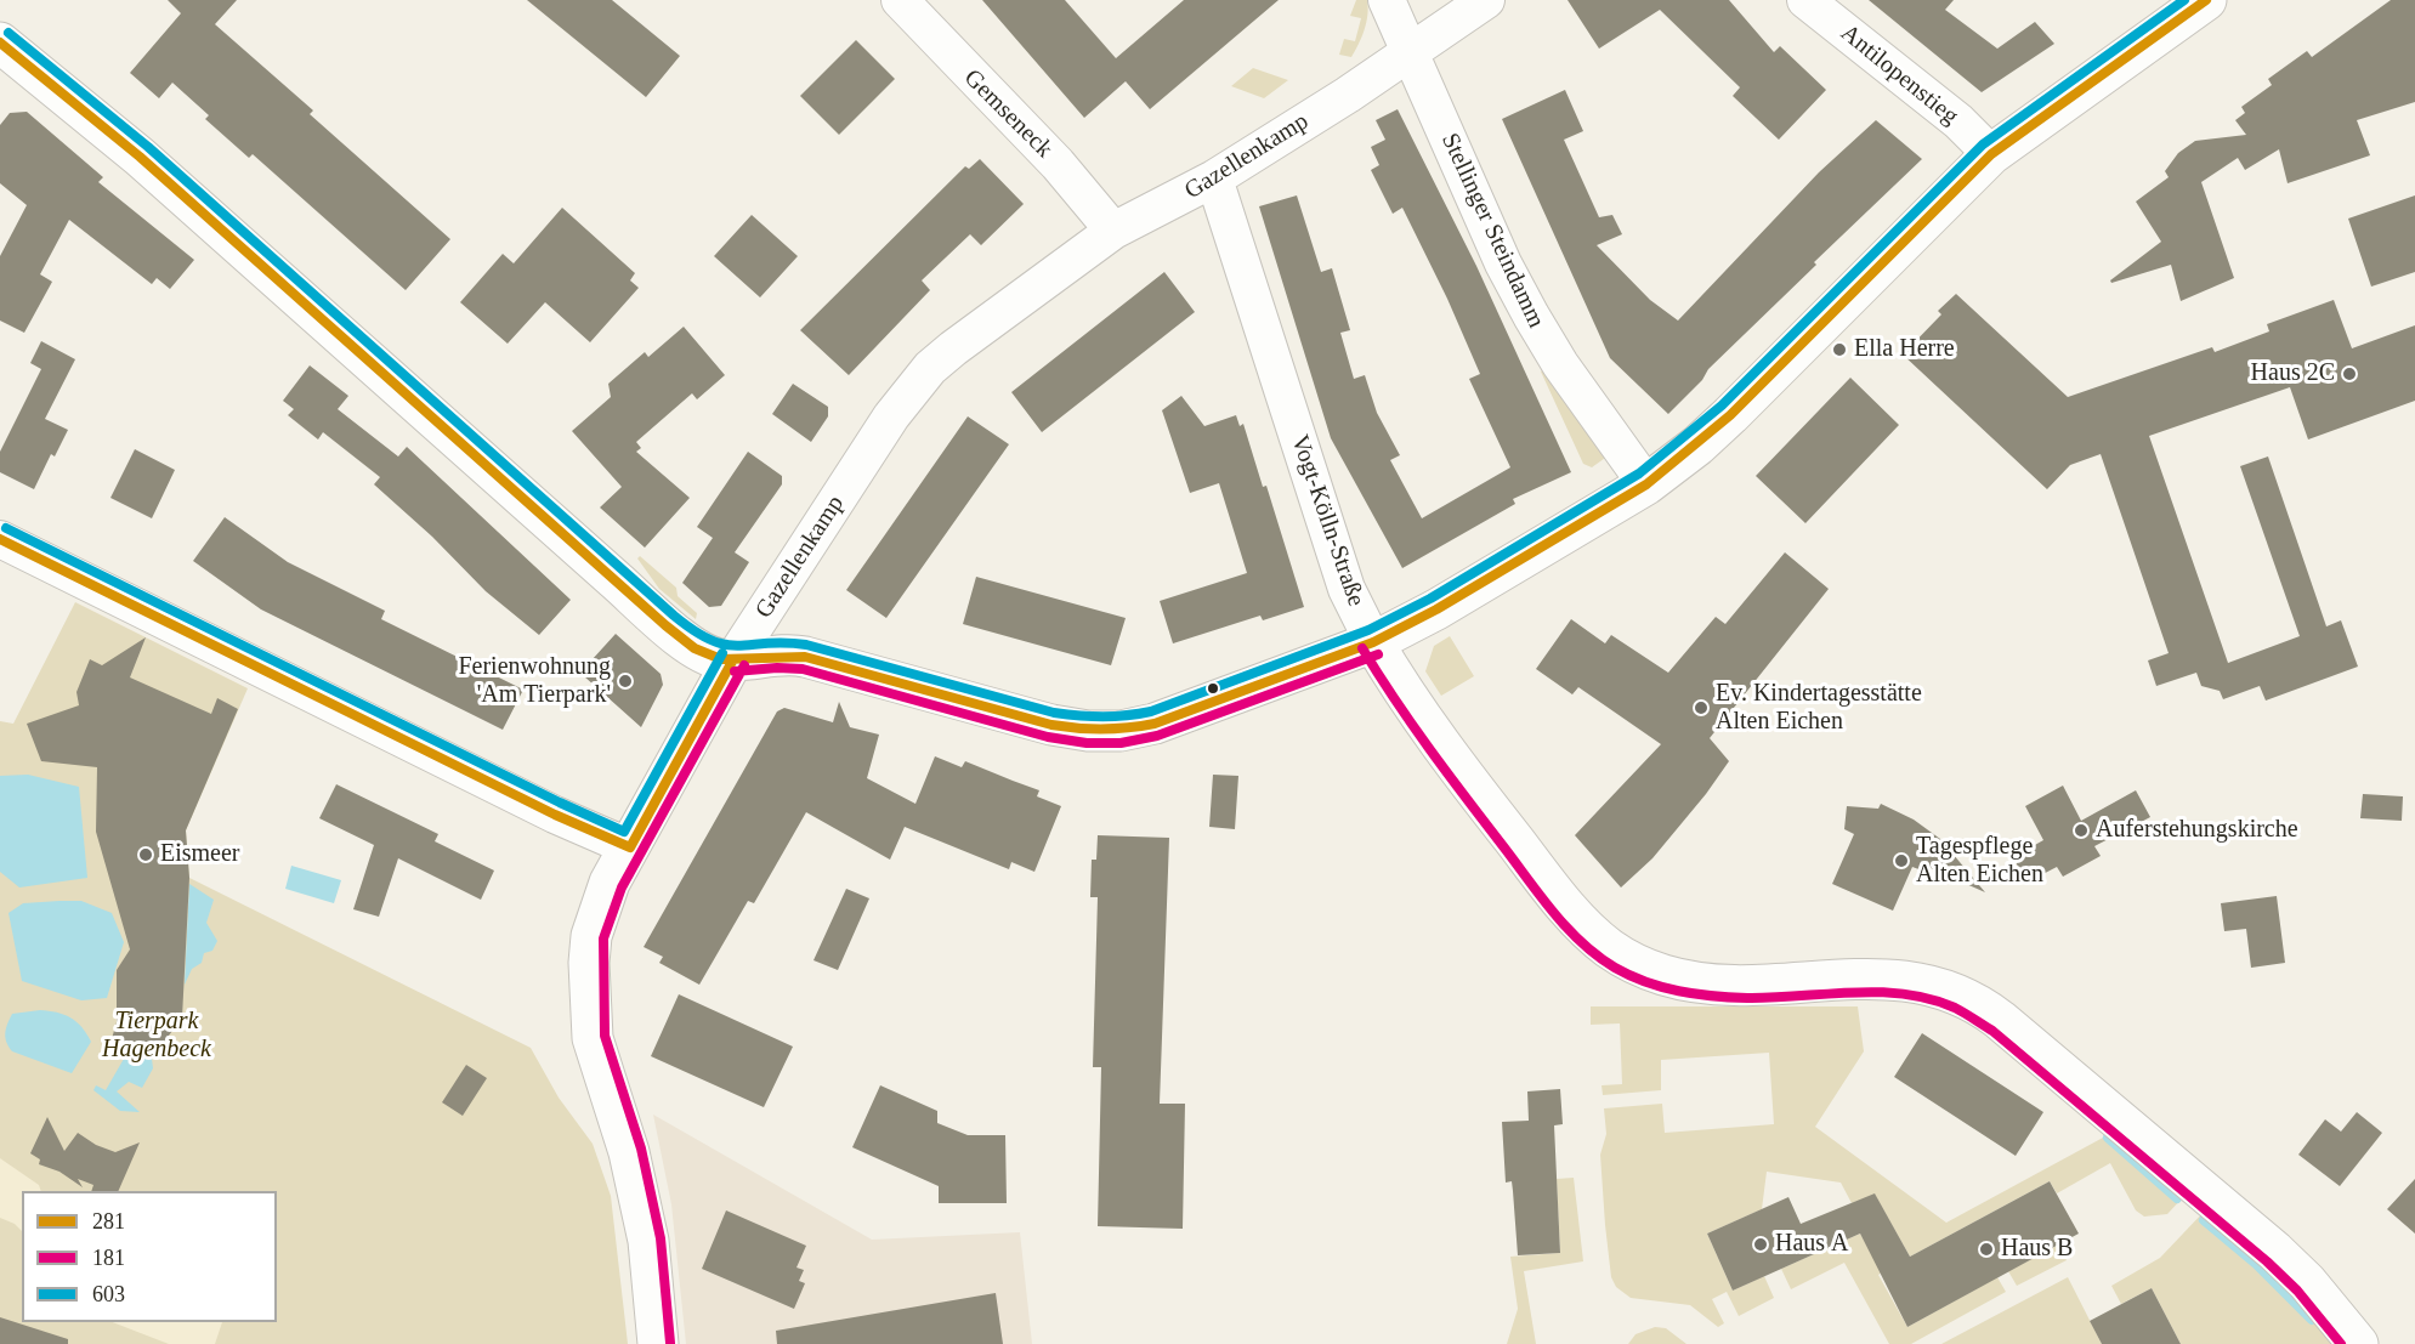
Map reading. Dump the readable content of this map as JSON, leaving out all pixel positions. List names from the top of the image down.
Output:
{
  "streets": {
    "street": [
      "Antilopenstieg",
      "Gemseneck",
      "Gazellenkamp",
      "Stellinger Steindamm",
      "Vogt-Kölln-Straße"
    ]
  },
  "crossings": [
    ["Gemseneck", "Gazellenkamp"],
    ["Gazellenkamp", "Stellinger Steindamm"],
    ["Gazellenkamp", "Vogt-Kölln-Straße"]
  ],
  "parks": ["Tierpark Hagenbeck"],
  "places": [
    "Ella Herre",
    "Haus 2C",
    "Ferienwohnung 'Am Tierpark'",
    "Ev. Kindertagesstätte Alten Eichen",
    "Auferstehungskirche",
    "Eismeer",
    "Tagespflege Alten Eichen",
    "Haus A",
    "Haus B"
  ],
  "lines": ["transit line 281", "transit line 603", "transit line 181"],
  "legend": ["281", "181", "603"]
}
